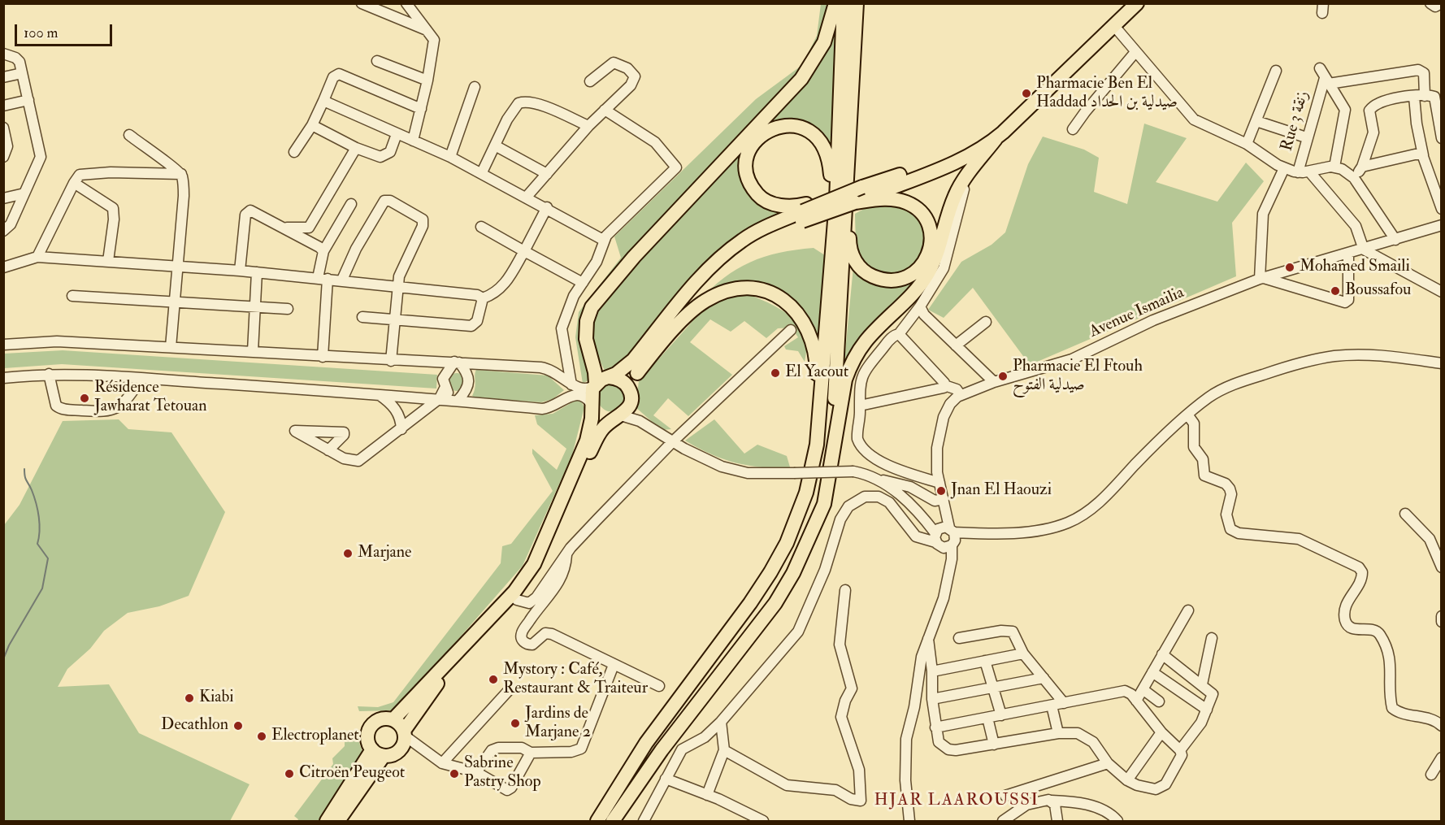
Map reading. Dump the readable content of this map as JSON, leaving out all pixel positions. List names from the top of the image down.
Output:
{
  "streets": {
    "street": ["Rue 3 زنقة", "Avenue Ismailia"]
  },
  "districts": ["HJAR LAAROUSSI"],
  "places": [
    "Pharmacie Ben El Haddad صيدلية بن الحداد",
    "Mohamed Smaili",
    "Boussafou",
    "El Yacout",
    "Pharmacie El Ftouh صيدلية الفتوح",
    "Résidence Jawharat Tetouan",
    "Jnan El Haouzi",
    "Marjane",
    "Mystory : Café, Restaurant & Traiteur",
    "Kiabi",
    "Jardins de Marjane 2",
    "Decathlon",
    "Electroplanet",
    "Citroën Peugeot",
    "Sabrine Pastry Shop"
  ],
  "scale_bar": "100 m"
}
